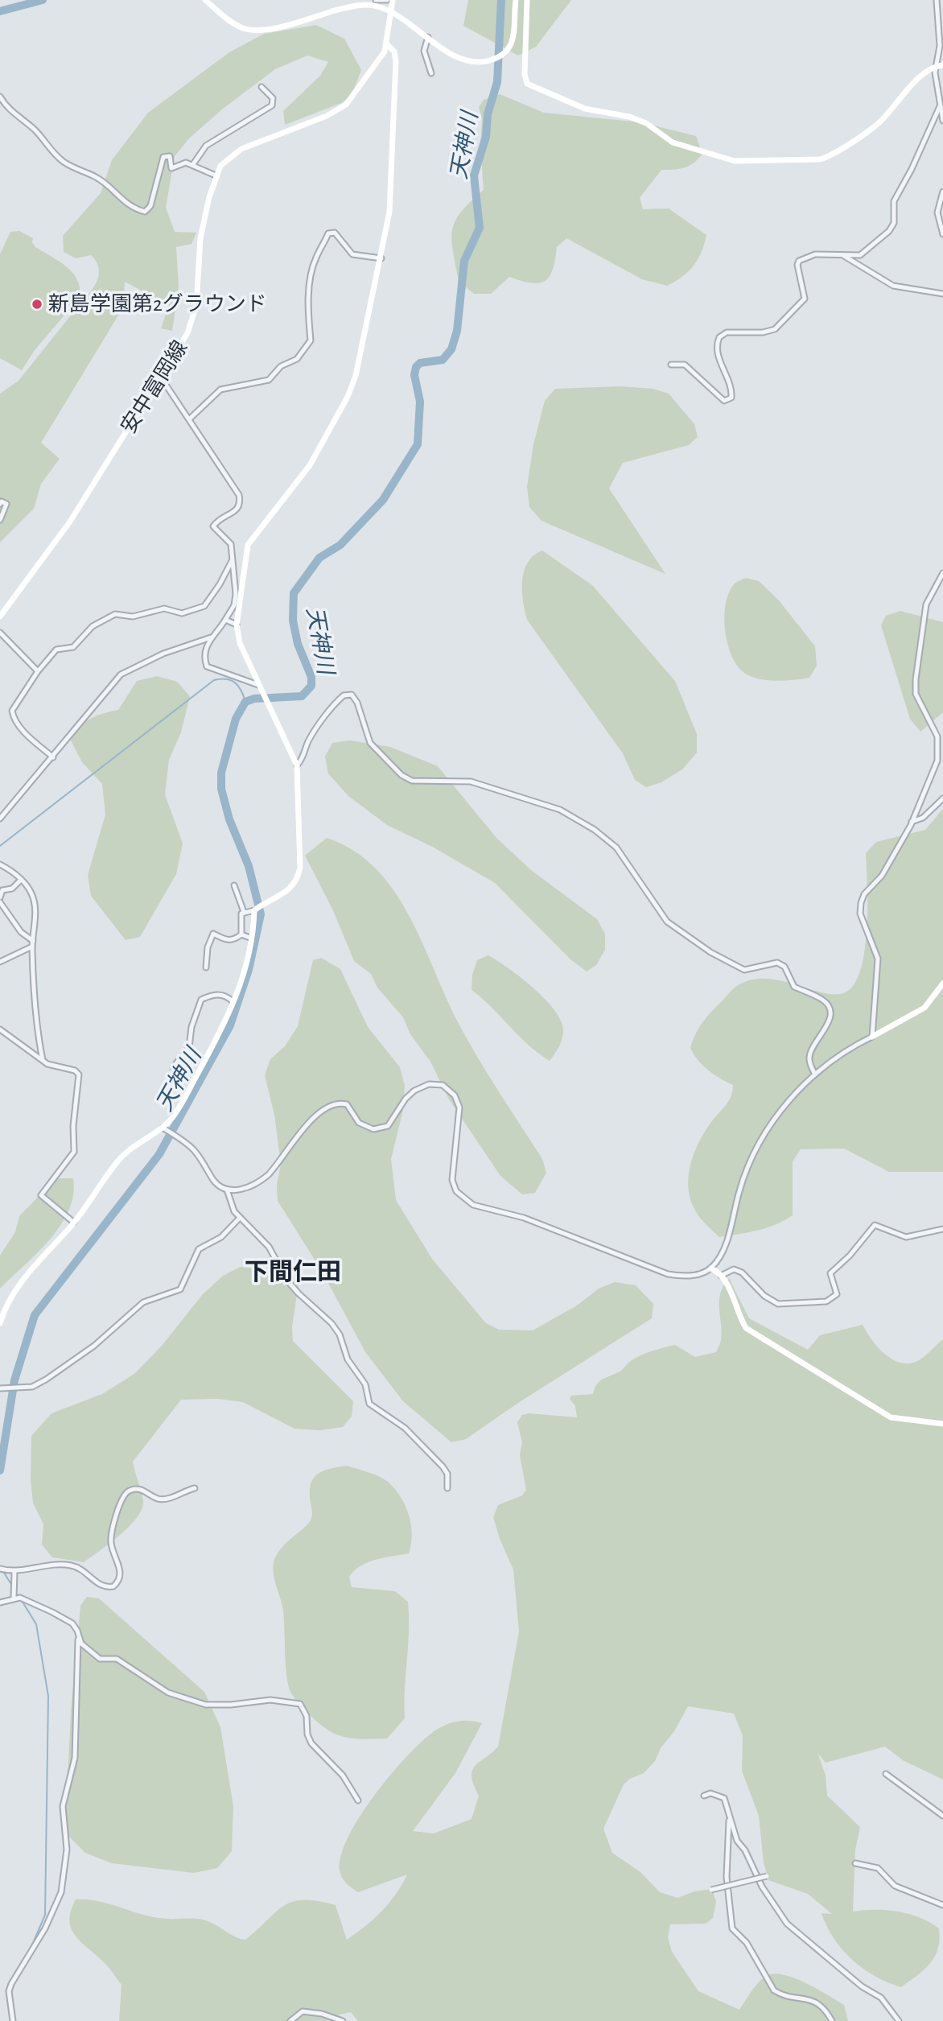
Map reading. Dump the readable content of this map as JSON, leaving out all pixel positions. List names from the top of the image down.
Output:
{
  "streets": {
    "street": ["安中富岡線"]
  },
  "districts": ["下間仁田"],
  "water": ["天神川"],
  "places": ["新島学園第2グラウンド"]
}
